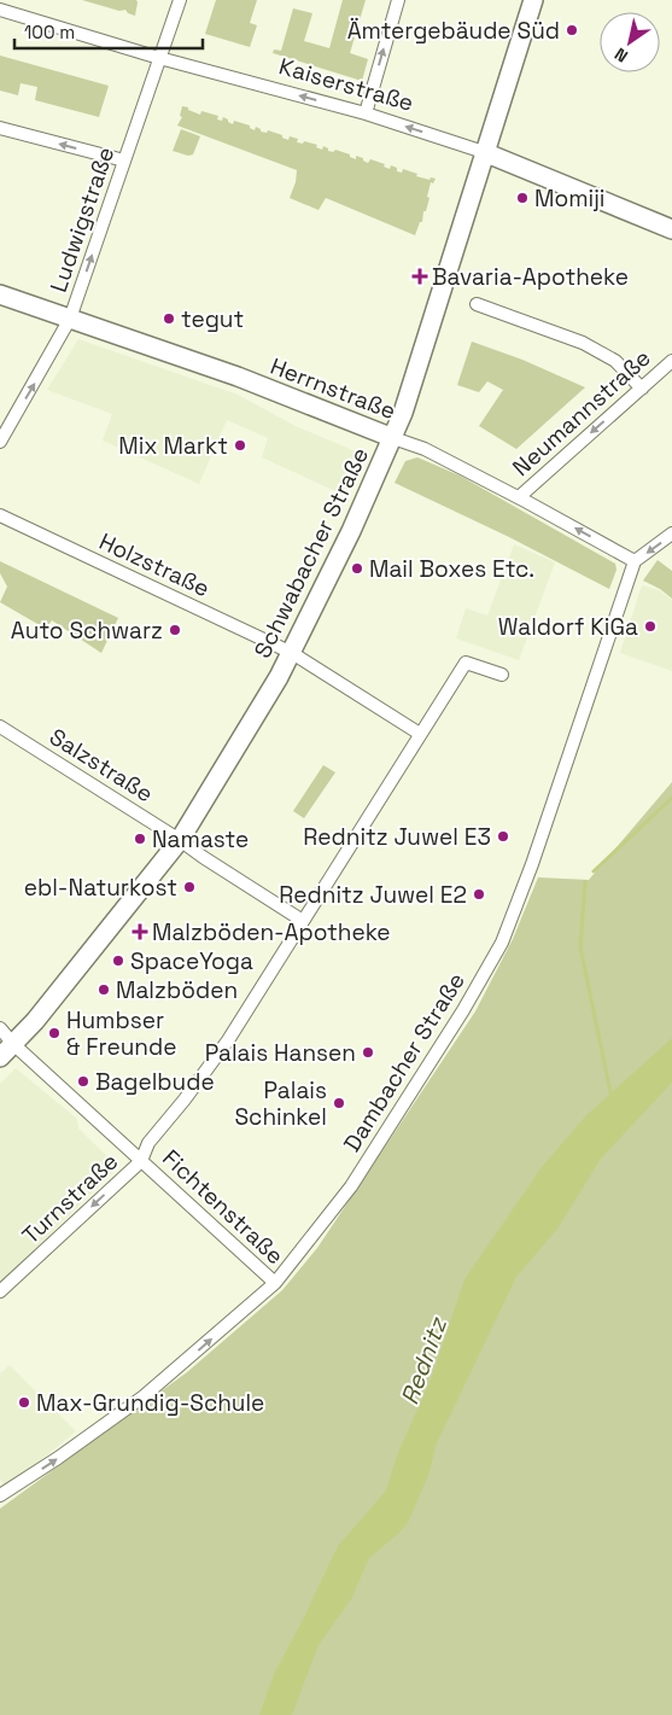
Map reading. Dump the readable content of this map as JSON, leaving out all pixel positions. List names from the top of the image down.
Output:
{
  "streets": {
    "main road": ["Kaiserstraße", "Herrnstraße", "Schwabacher Straße"],
    "street": [
      "Ludwigstraße",
      "Neumannstraße",
      "Holzstraße",
      "Salzstraße",
      "Dambacher Straße",
      "Turnstraße",
      "Fichtenstraße"
    ]
  },
  "crossings": [
    ["Kaiserstraße", "Ludwigstraße"],
    ["Kaiserstraße", "Schwabacher Straße"],
    ["Ludwigstraße", "Herrnstraße"],
    ["Herrnstraße", "Neumannstraße"],
    ["Herrnstraße", "Schwabacher Straße"],
    ["Herrnstraße", "Dambacher Straße"],
    ["Schwabacher Straße", "Holzstraße"],
    ["Schwabacher Straße", "Salzstraße"],
    ["Schwabacher Straße", "Fichtenstraße"],
    ["Holzstraße", "Fichtenstraße"],
    ["Salzstraße", "Fichtenstraße"],
    ["Dambacher Straße", "Fichtenstraße"],
    ["Turnstraße", "Fichtenstraße"]
  ],
  "one_way": [
    "Kaiserstraße",
    "Ludwigstraße",
    "Neumannstraße",
    "Turnstraße"
  ],
  "water": ["Rednitz"],
  "places": {
    "other": [
      "Ämtergebäude Süd",
      "Momiji",
      "tegut",
      "Mix Markt",
      "Mail Boxes Etc.",
      "Waldorf KiGa",
      "Auto Schwarz",
      "Rednitz Juwel E3",
      "Namaste",
      "ebl-Naturkost",
      "Rednitz Juwel E2",
      "SpaceYoga",
      "Malzböden",
      "Humbser & Freunde",
      "Palais Hansen",
      "Bagelbude",
      "Palais Schinkel",
      "Max-Grundig-Schule"
    ],
    "health": ["Bavaria-Apotheke", "Malzböden-Apotheke"]
  },
  "scale_bar": "100 m",
  "north": "bottom left"
}
